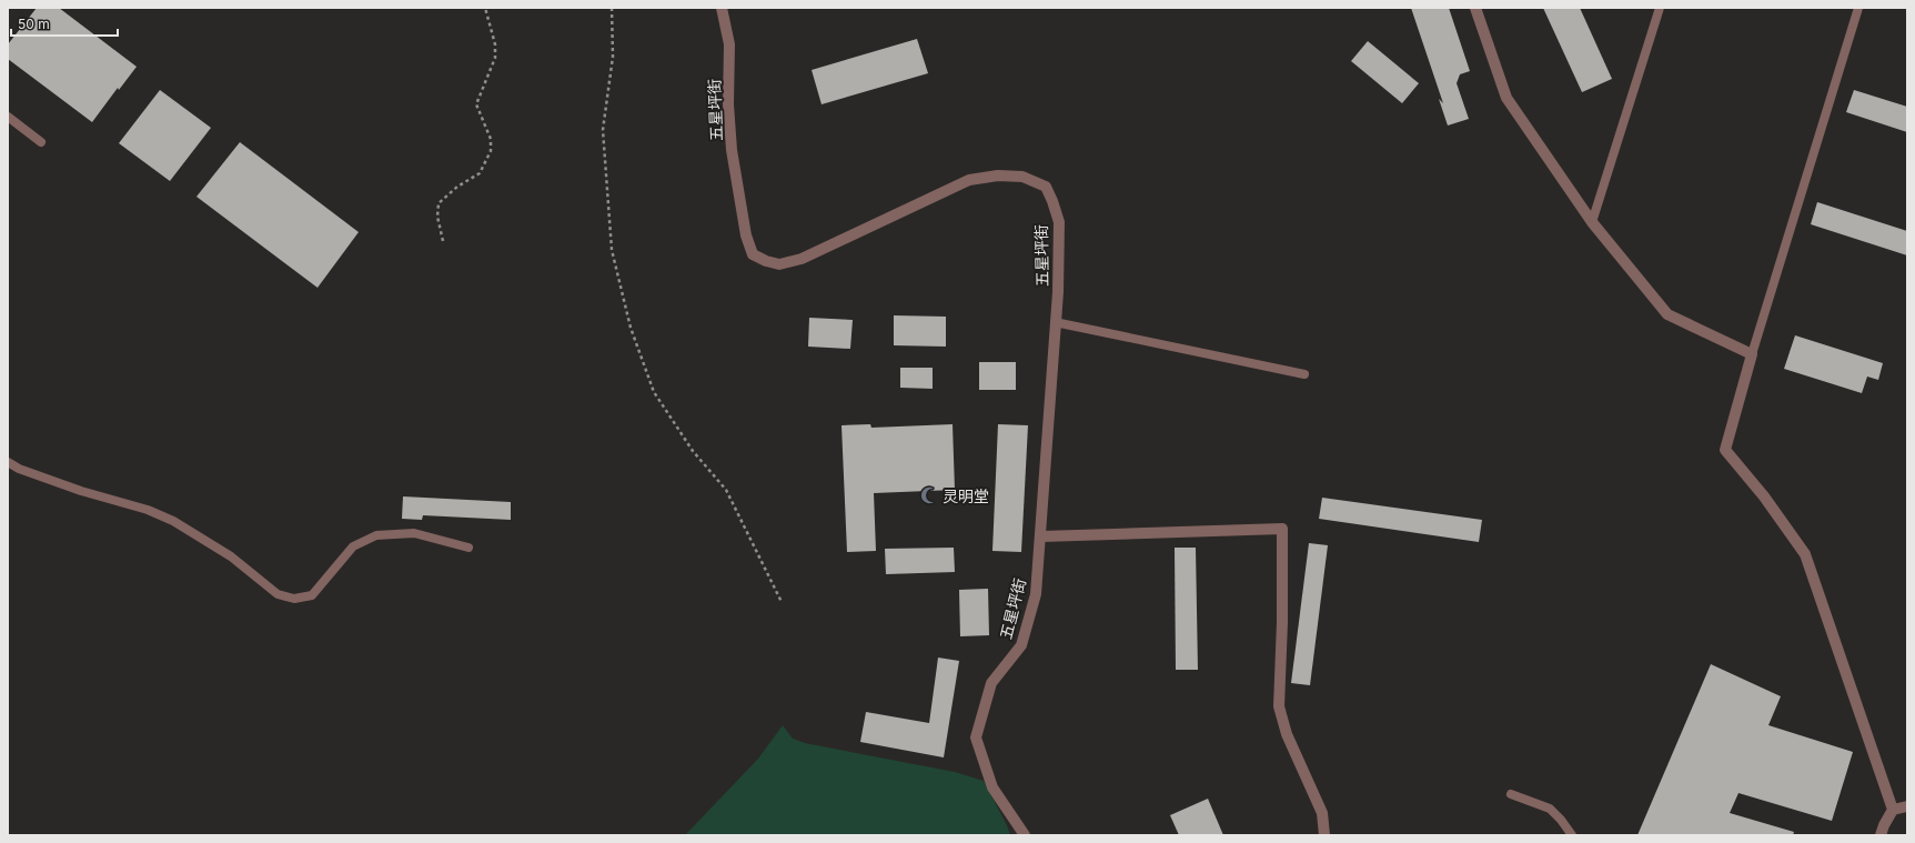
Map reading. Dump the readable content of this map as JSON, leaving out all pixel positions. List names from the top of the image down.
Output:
{
  "streets": {
    "street": ["五星坪街"]
  },
  "places": {
    "mosque": ["灵明堂"]
  },
  "scale_bar": "50 m"
}
